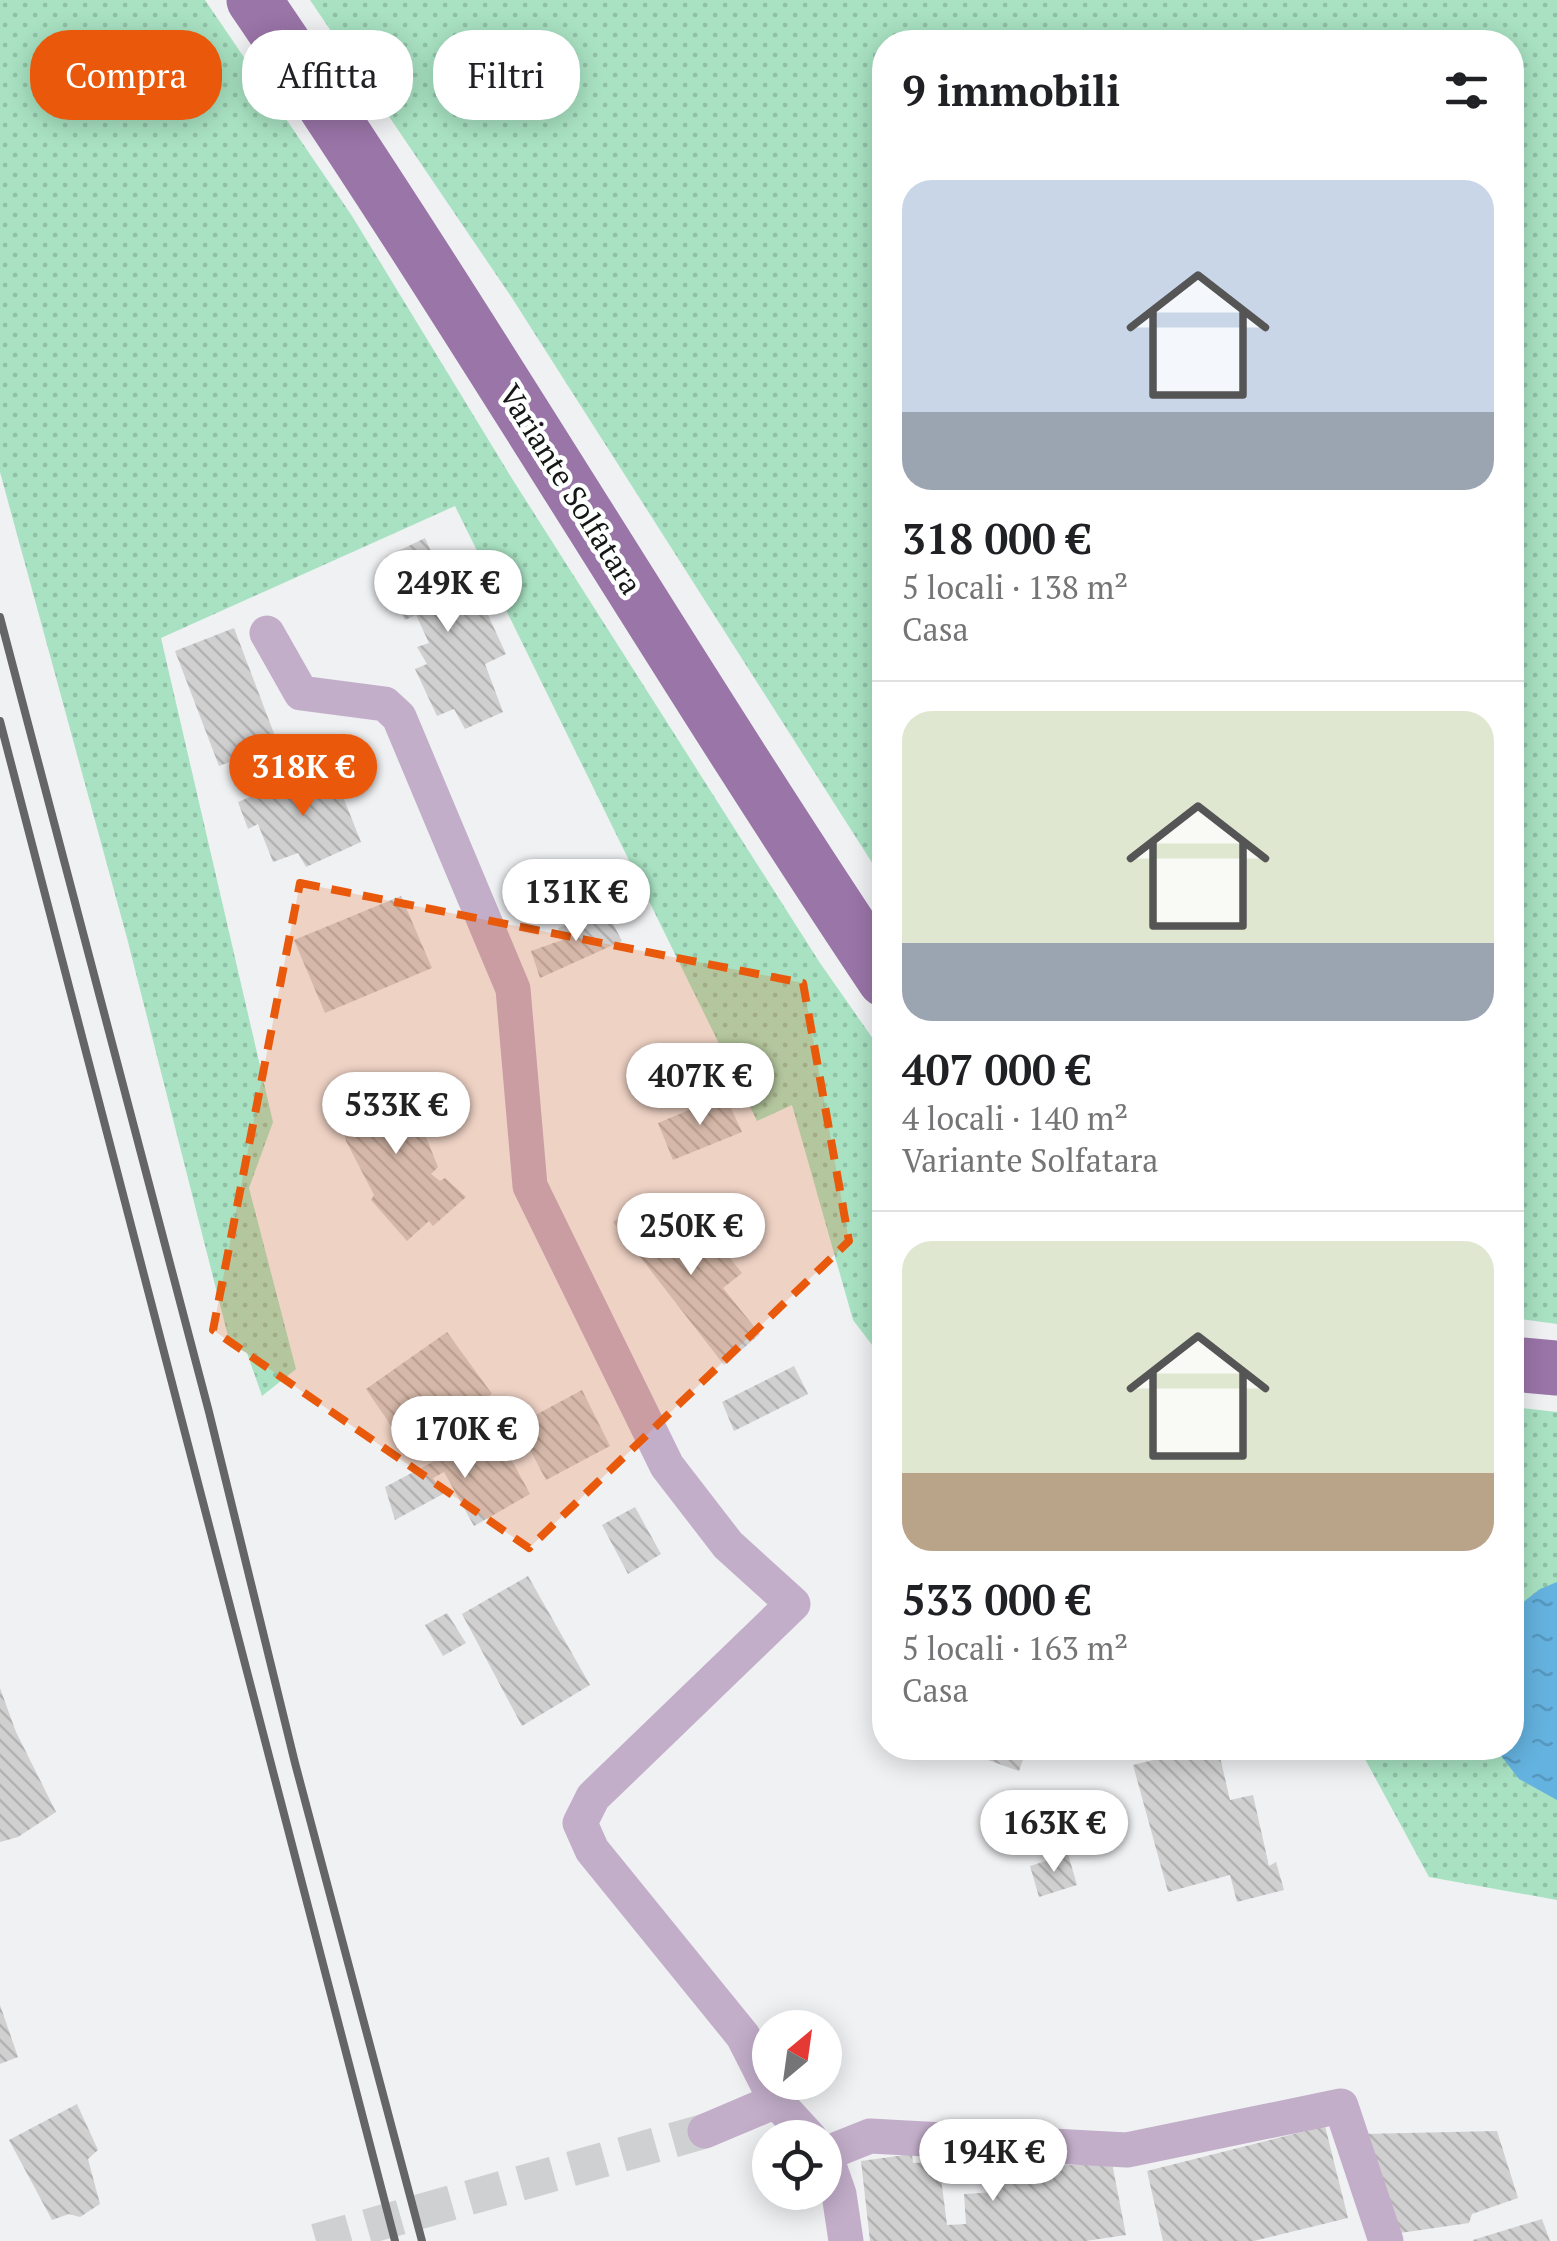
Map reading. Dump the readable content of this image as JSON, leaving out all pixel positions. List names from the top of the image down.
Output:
{
  "streets": {
    "main road": ["Variante Solfatara"]
  },
  "north": "top right",
  "page": {
    "chip": ["Compra", "Affitta", "Filtri"],
    "heading": "9 immobili",
    "list": [
      {
        "name": "318 000 €",
        "note": "5 locali · 138 m² · Casa"
      },
      {
        "name": "407 000 €",
        "note": "4 locali · 140 m² · Variante Solfatara"
      },
      {
        "name": "533 000 €",
        "note": "5 locali · 163 m² · Casa"
      }
    ],
    "price": [
      "249K €",
      "318K €",
      "131K €",
      "407K €",
      "533K €",
      "250K €",
      "170K €",
      "163K €",
      "194K €"
    ]
  }
}
